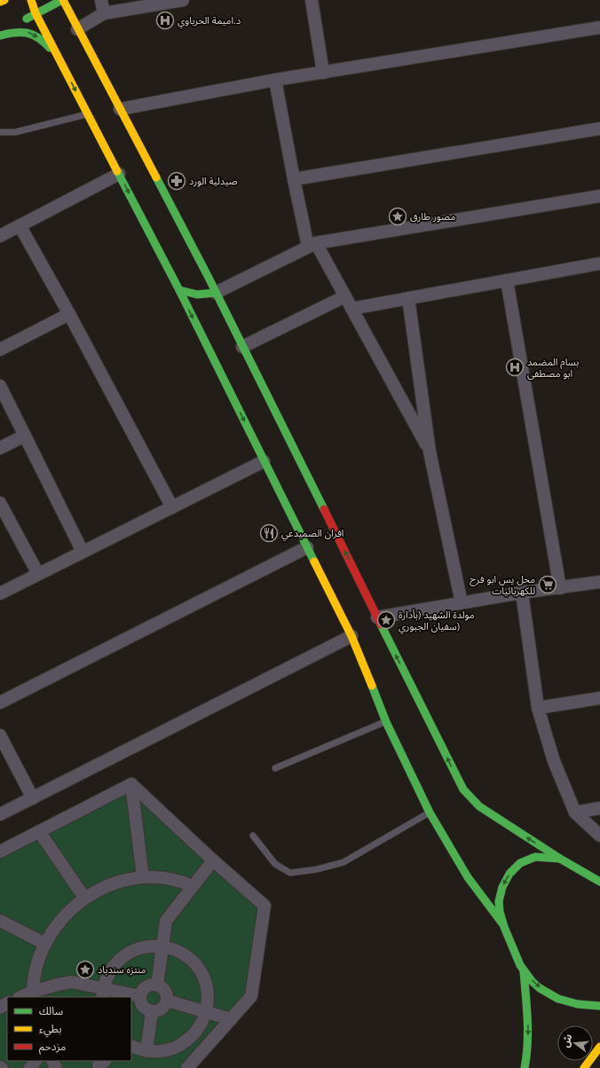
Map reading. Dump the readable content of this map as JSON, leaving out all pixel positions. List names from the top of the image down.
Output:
{
  "places": {
    "hospital": ["د.اميمة الحرباوي", "بسام المضمد ابو مصطفى"],
    "pharmacy": ["صيدلية الورد"],
    "place": ["مصور طارق", "مولدة الشهيد (بأدارة سفيان الجبوري)", "منتزه سندباد"],
    "restaurant": ["افران الصميدعي"],
    "supermarket": ["محل يس ابو فرح للكهربائيات"]
  },
  "legend": ["سالك", "بطيء", "مزدحم"],
  "north": "left"
}
